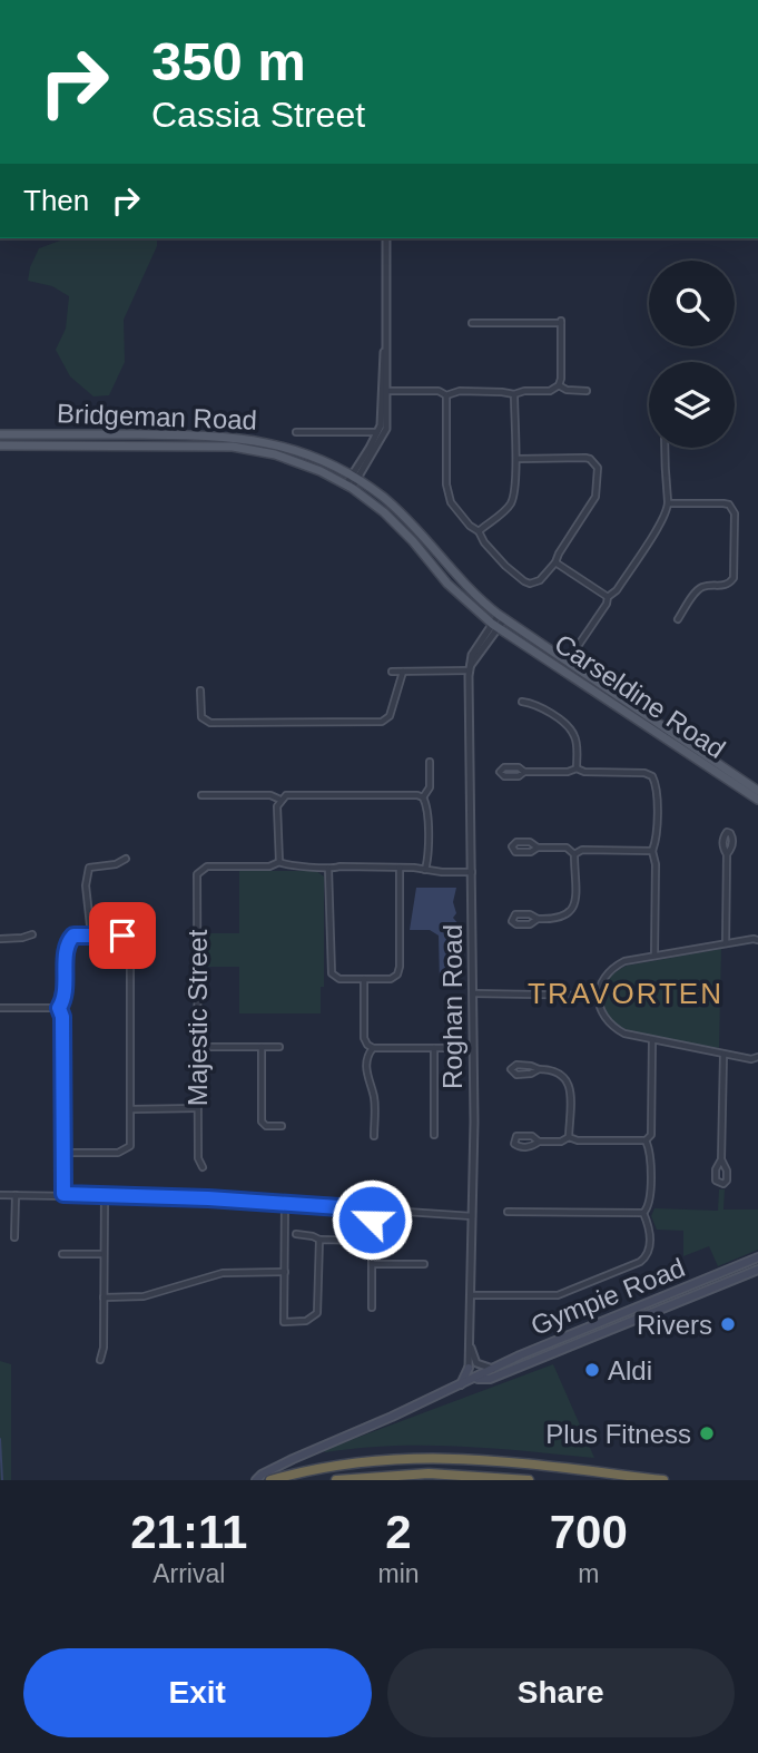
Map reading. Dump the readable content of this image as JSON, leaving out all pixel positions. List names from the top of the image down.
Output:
{
  "streets": {
    "main road": ["Bridgeman Road", "Carseldine Road", "Gympie Road"],
    "street": ["Roghan Road", "Majestic Street"]
  },
  "crossings": [
    ["Carseldine Road", "Roghan Road"]
  ],
  "districts": ["TRAVORTEN"],
  "places": ["Rivers", "Aldi", "Plus Fitness"],
  "page": {
    "turn": ["350 m", "Cassia Street"],
    "then": "Then",
    "eta": [
      "21:11",
      "Arrival",
      "2",
      "min",
      "700",
      "m"
    ],
    "buttons": ["Exit", "Share"]
  }
}
